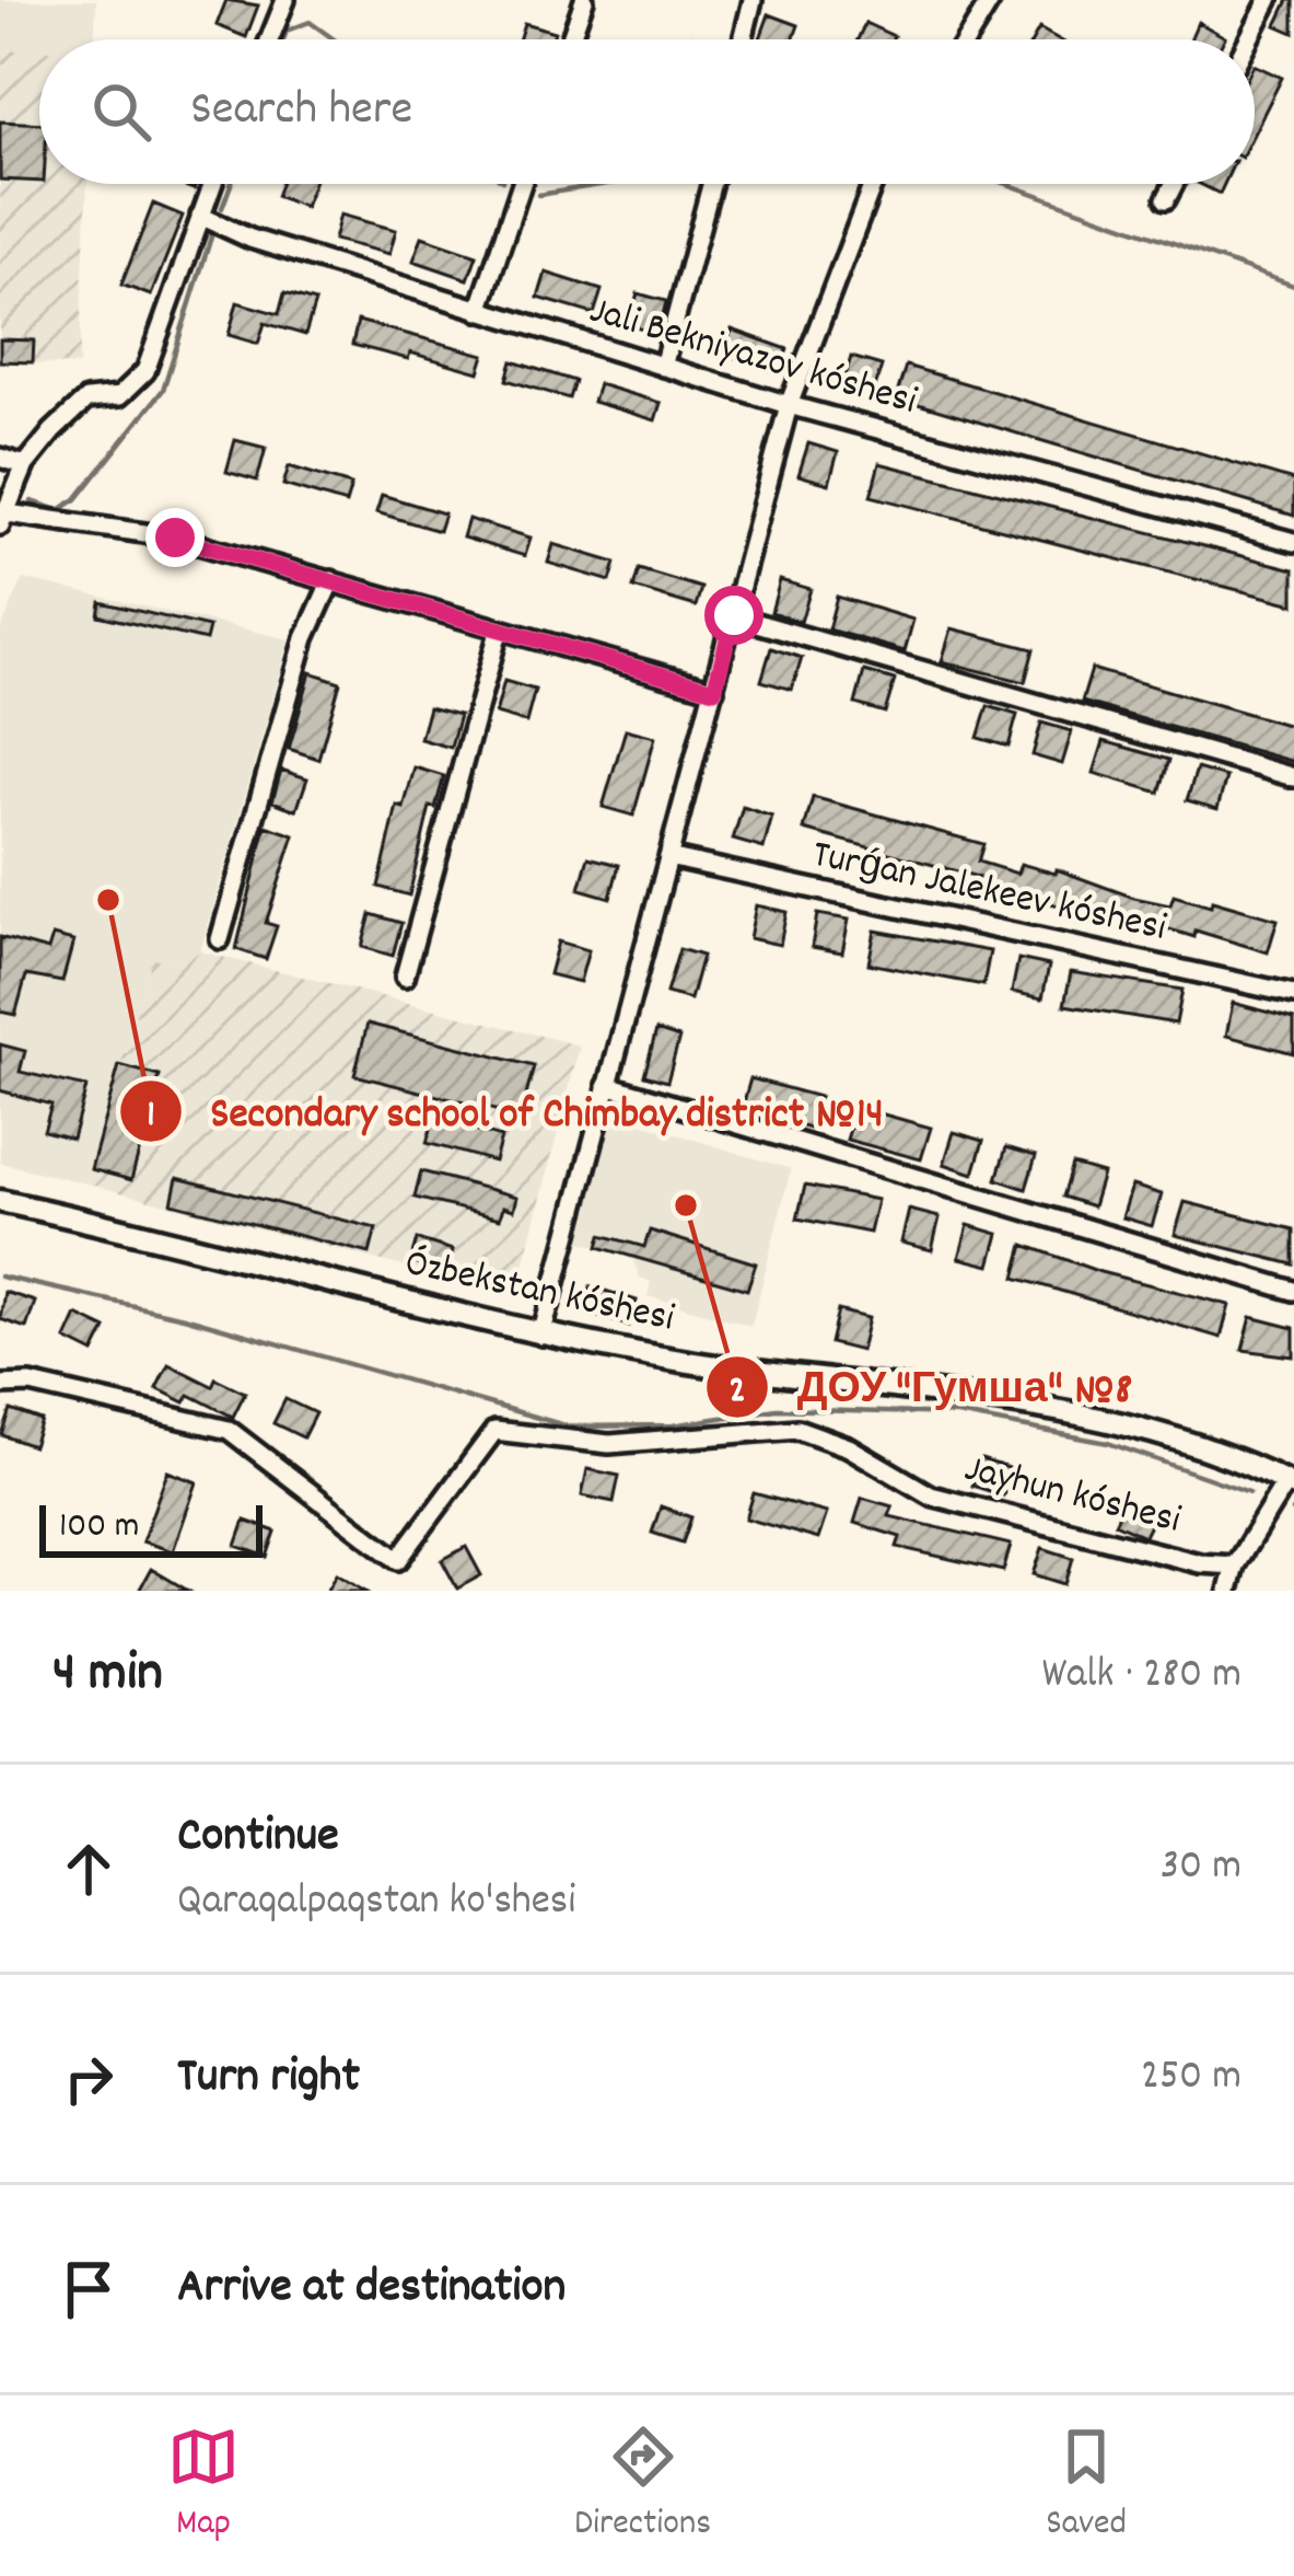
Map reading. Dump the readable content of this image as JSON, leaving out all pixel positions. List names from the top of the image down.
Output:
{
  "streets": {
    "street": [
      "Jali Bekniyazov kóshesi",
      "Turǵan Jalekeev kóshesi",
      "Ózbekstan kóshesi",
      "Jayhun kóshesi"
    ]
  },
  "places": ["Secondary school of Chimbay district №14", "ДОУ \"Гумша\" №8"],
  "scale_bar": "100 m",
  "page": {
    "search": "Search here",
    "scale": "100 m",
    "heading": ["4 min", "Walk · 280 m"],
    "list": [
      ["Continue", "Qaraqalpaqstan ko'shesi", "30 m"],
      ["Turn right", "250 m"],
      "Arrive at destination"
    ],
    "nav": ["Map", "Directions", "Saved"]
  }
}
